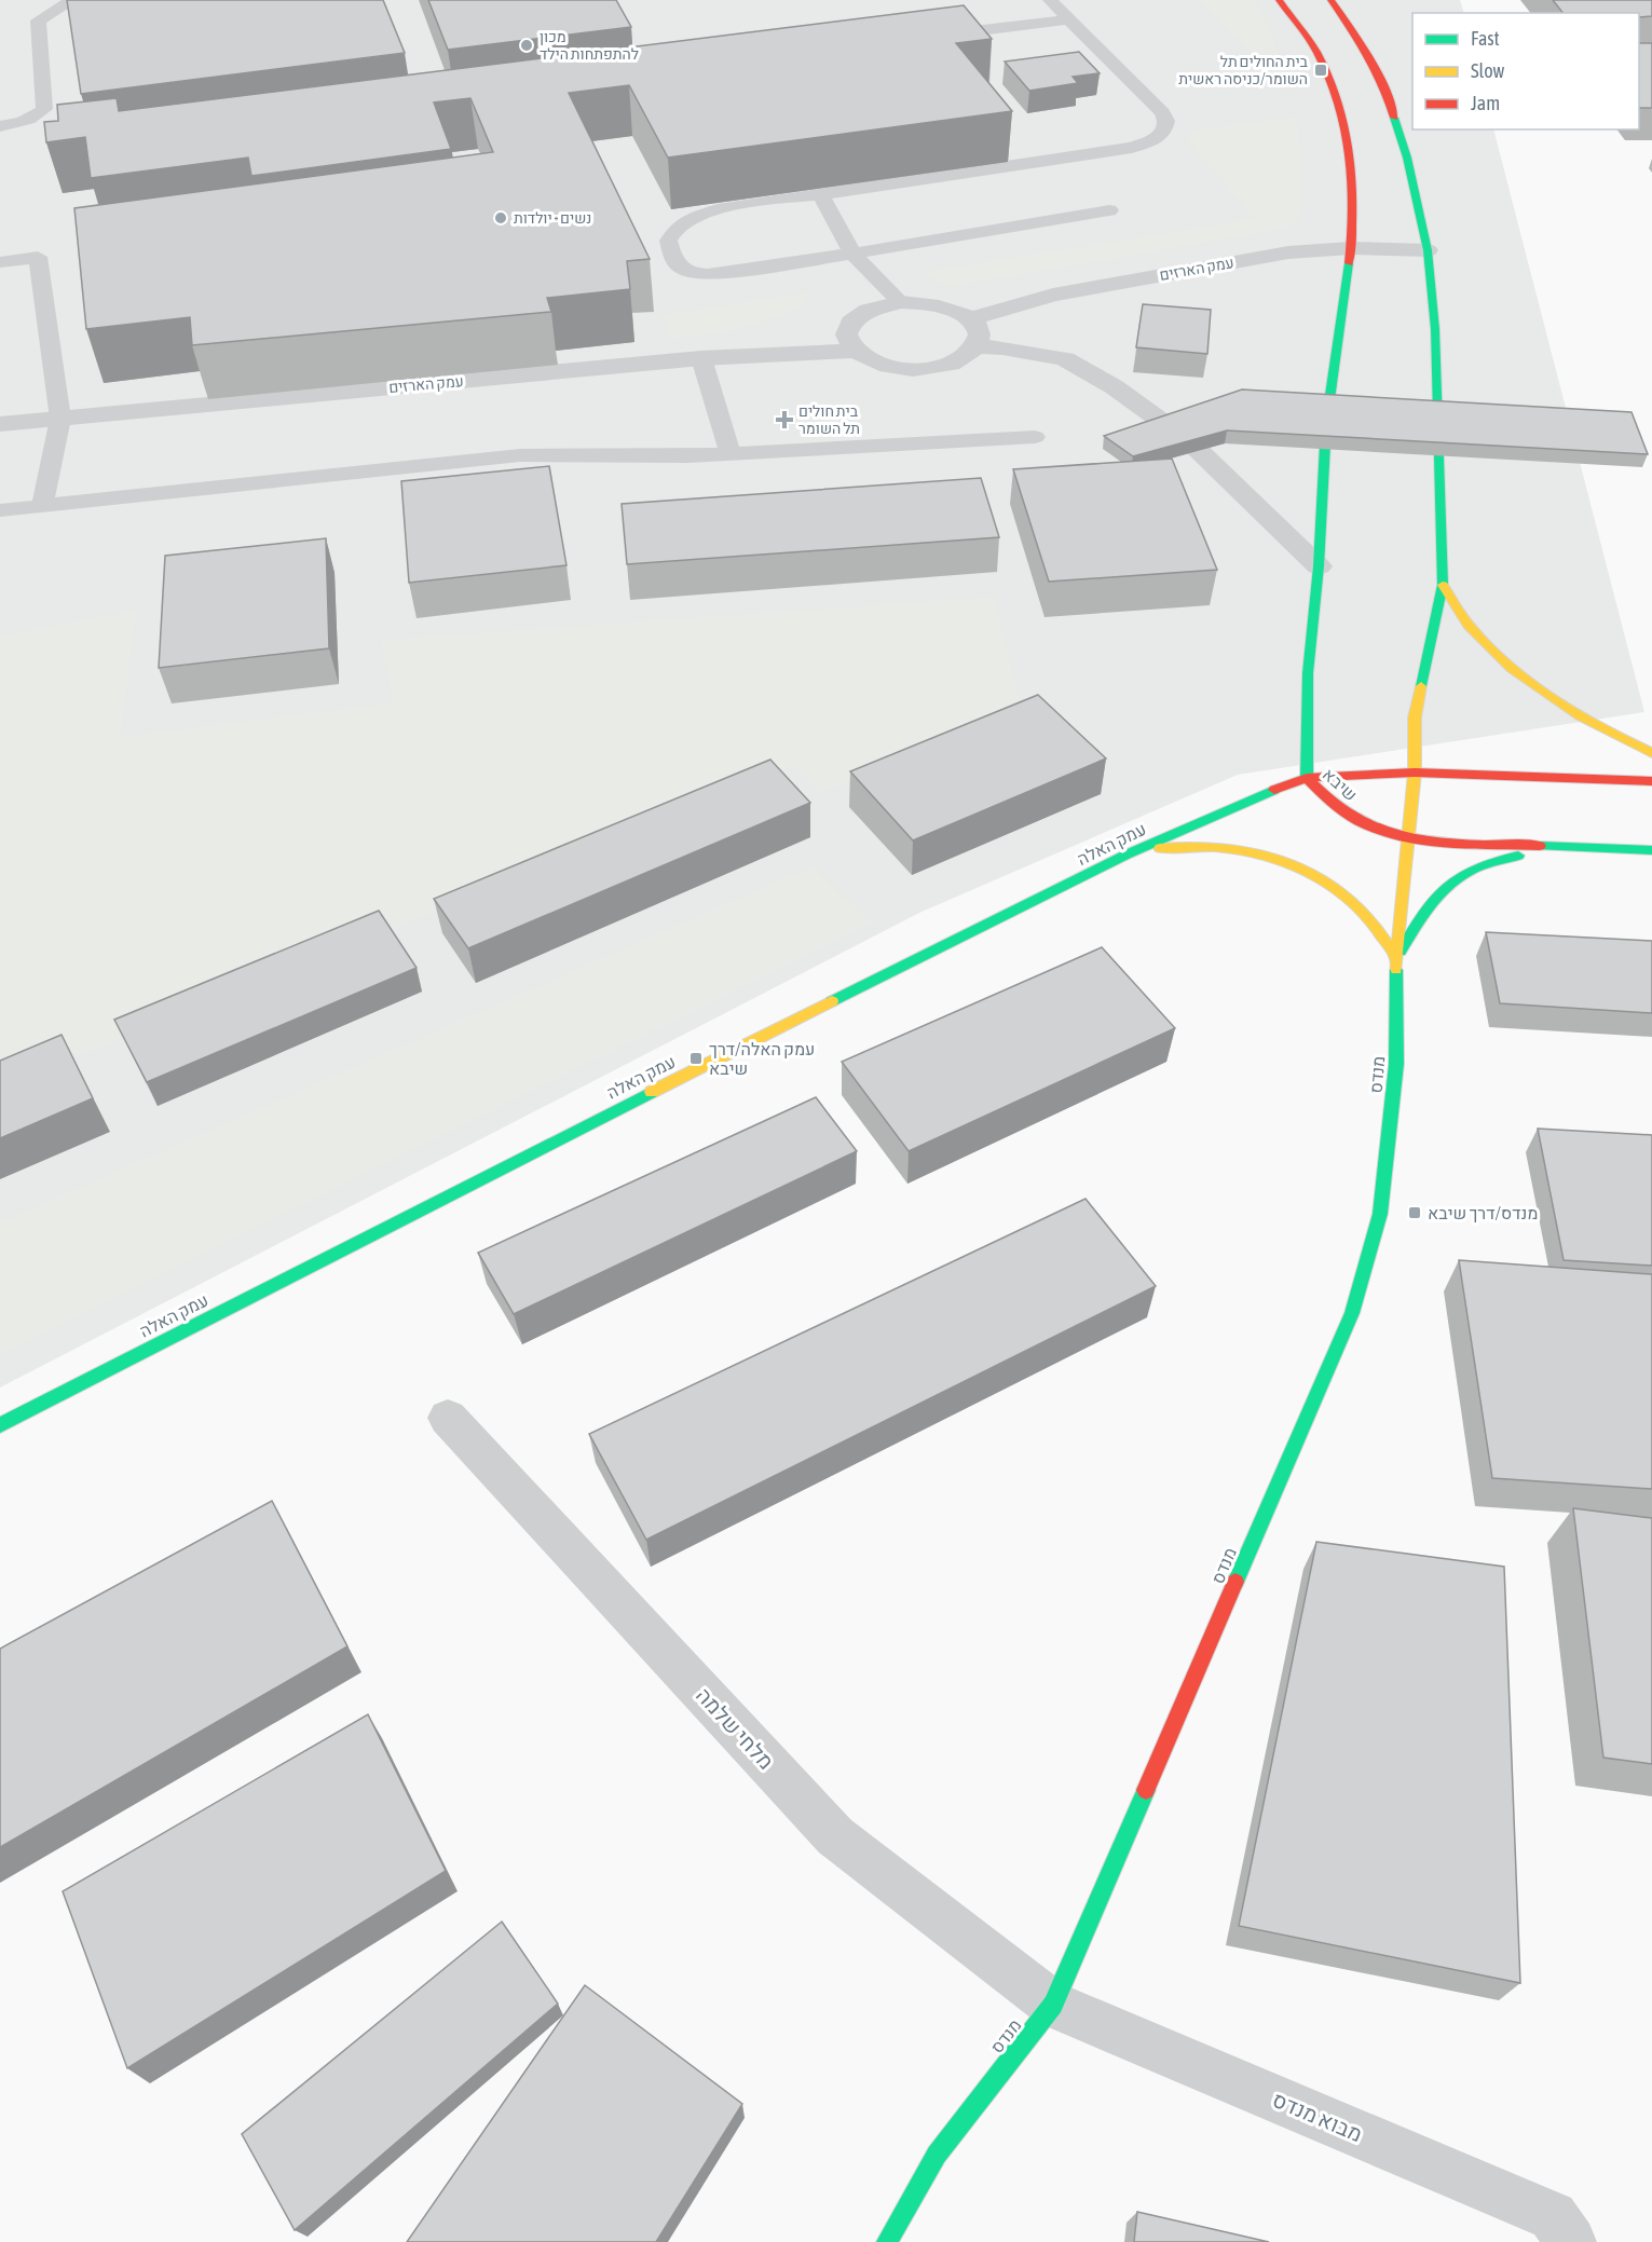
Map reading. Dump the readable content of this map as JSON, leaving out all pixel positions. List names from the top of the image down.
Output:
{
  "streets": {
    "street": [
      "עמק הארזים",
      "שיבא",
      "עמק האלה",
      "מנדס",
      "מלחי שלמה",
      "מבוא מנדס"
    ]
  },
  "crossings": [
    ["עמק הארזים", "מנדס"],
    ["שיבא", "עמק האלה"],
    ["שיבא", "מנדס"],
    ["מנדס", "מלחי שלמה"],
    ["מנדס", "מבוא מנדס"],
    ["מלחי שלמה", "מבוא מנדס"]
  ],
  "places": {
    "other": ["מכון להתפתחות הילד", "נשים - יולדות"],
    "transit": ["בית החולים תל השומר/כניסה ראשית", "עמק האלה/דרך שיבא", "מנדס/דרך שיבא"],
    "health": ["בית חולים תל השומר"]
  },
  "legend": ["Fast", "Slow", "Jam"]
}
